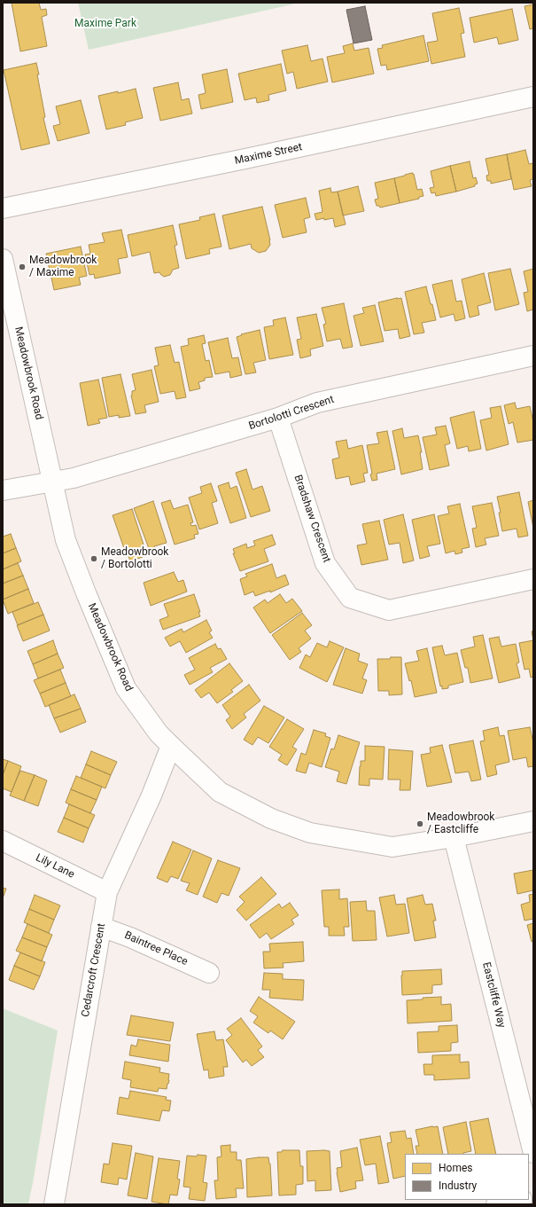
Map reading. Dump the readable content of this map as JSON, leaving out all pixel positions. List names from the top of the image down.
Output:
{
  "streets": {
    "street": [
      "Maxime Street",
      "Meadowbrook Road",
      "Bortolotti Crescent",
      "Bradshaw Crescent",
      "Lily Lane",
      "Baintree Place",
      "Cedarcroft Crescent",
      "Eastcliffe Way"
    ]
  },
  "crossings": [
    ["Meadowbrook Road", "Bortolotti Crescent"],
    ["Meadowbrook Road", "Cedarcroft Crescent"],
    ["Meadowbrook Road", "Eastcliffe Way"],
    ["Bortolotti Crescent", "Bradshaw Crescent"],
    ["Lily Lane", "Cedarcroft Crescent"],
    ["Baintree Place", "Cedarcroft Crescent"]
  ],
  "parks": ["Maxime Park"],
  "places": ["Meadowbrook / Maxime", "Meadowbrook / Bortolotti", "Meadowbrook / Eastcliffe"],
  "legend": ["Homes", "Industry"]
}
